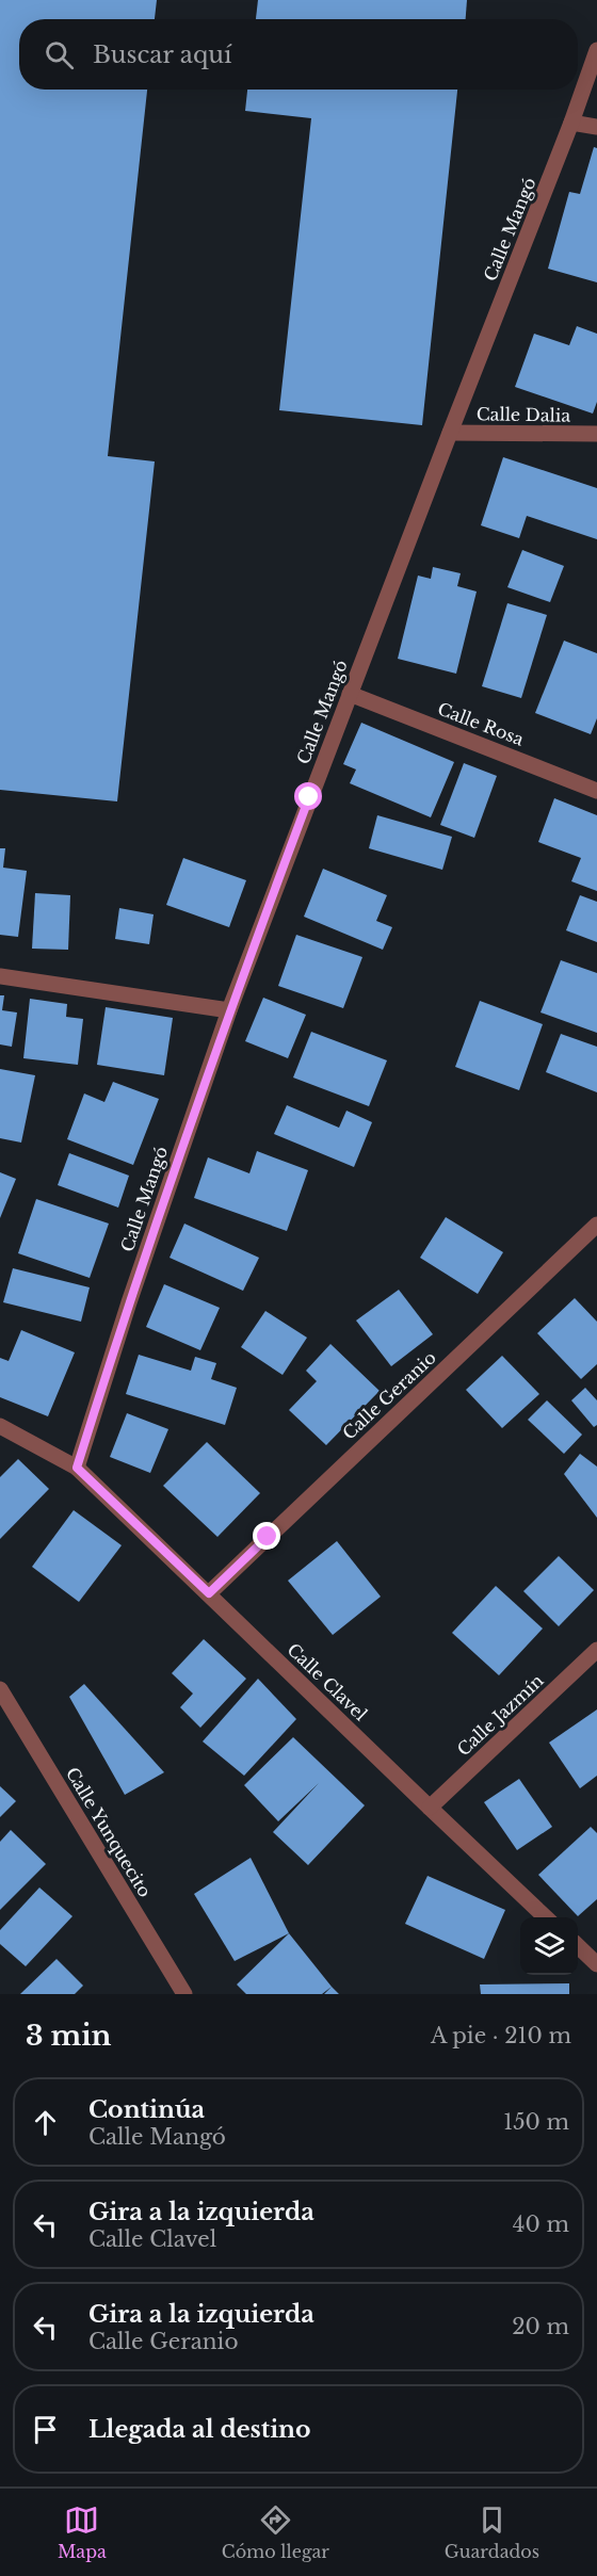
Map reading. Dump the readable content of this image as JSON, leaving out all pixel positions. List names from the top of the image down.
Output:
{
  "streets": {
    "street": [
      "Calle Mangó",
      "Calle Dalia",
      "Calle Rosa",
      "Calle Geranio",
      "Calle Clavel",
      "Calle Jazmín",
      "Calle Yunquecito"
    ]
  },
  "crossings": [
    ["Calle Mangó", "Calle Dalia"],
    ["Calle Mangó", "Calle Rosa"],
    ["Calle Mangó", "Calle Clavel"],
    ["Calle Geranio", "Calle Clavel"],
    ["Calle Clavel", "Calle Jazmín"]
  ],
  "page": {
    "search": "Buscar aquí",
    "heading": ["3 min", "A pie · 210 m"],
    "list": [
      ["Continúa", "Calle Mangó", "150 m"],
      ["Gira a la izquierda", "Calle Clavel", "40 m"],
      ["Gira a la izquierda", "Calle Geranio", "20 m"],
      "Llegada al destino"
    ],
    "nav": ["Mapa", "Cómo llegar", "Guardados"]
  }
}
